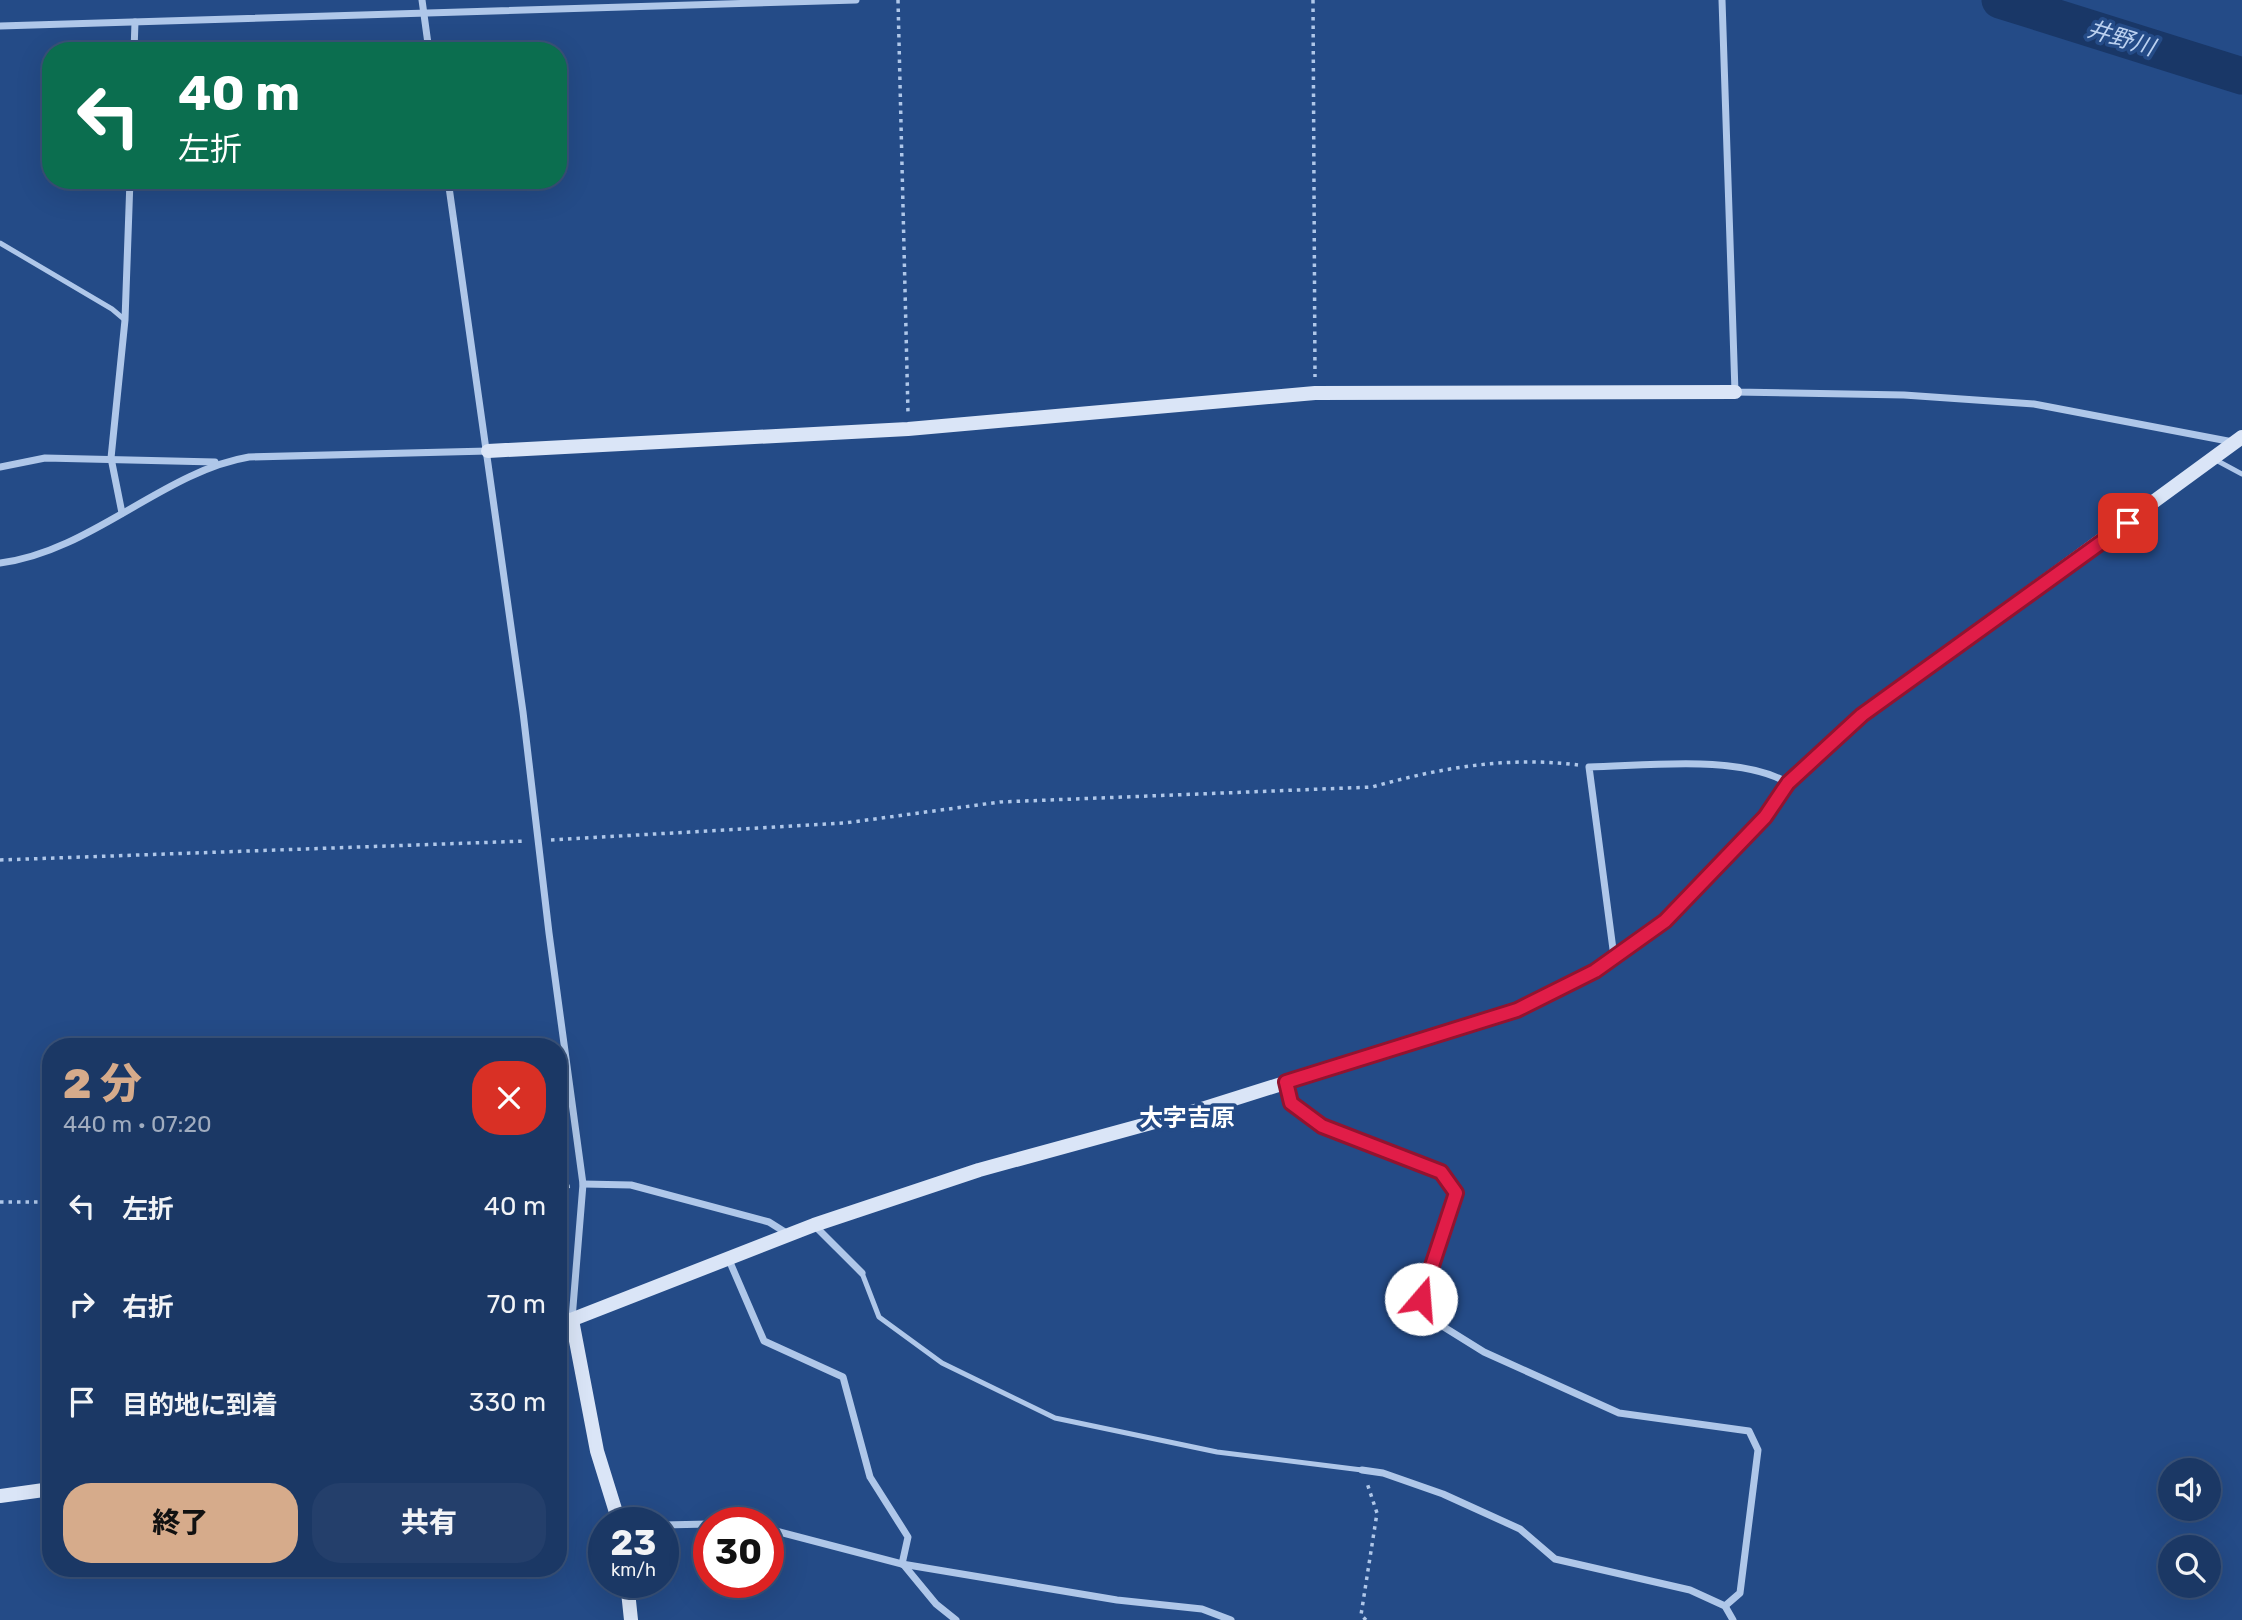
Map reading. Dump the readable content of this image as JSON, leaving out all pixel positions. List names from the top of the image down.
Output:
{
  "districts": ["大字吉原"],
  "water": ["井野川"],
  "page": {
    "turn": ["40 m", "左折"],
    "heading": ["2 分", "440 m · 07:20"],
    "list": [
      {
        "name": "左折",
        "value": "40 m"
      },
      {
        "name": "右折",
        "value": "70 m"
      },
      {
        "name": "目的地に到着",
        "value": "330 m"
      }
    ],
    "buttons": ["終了", "共有"],
    "speed": "23 km/h",
    "limit": "30"
  }
}
